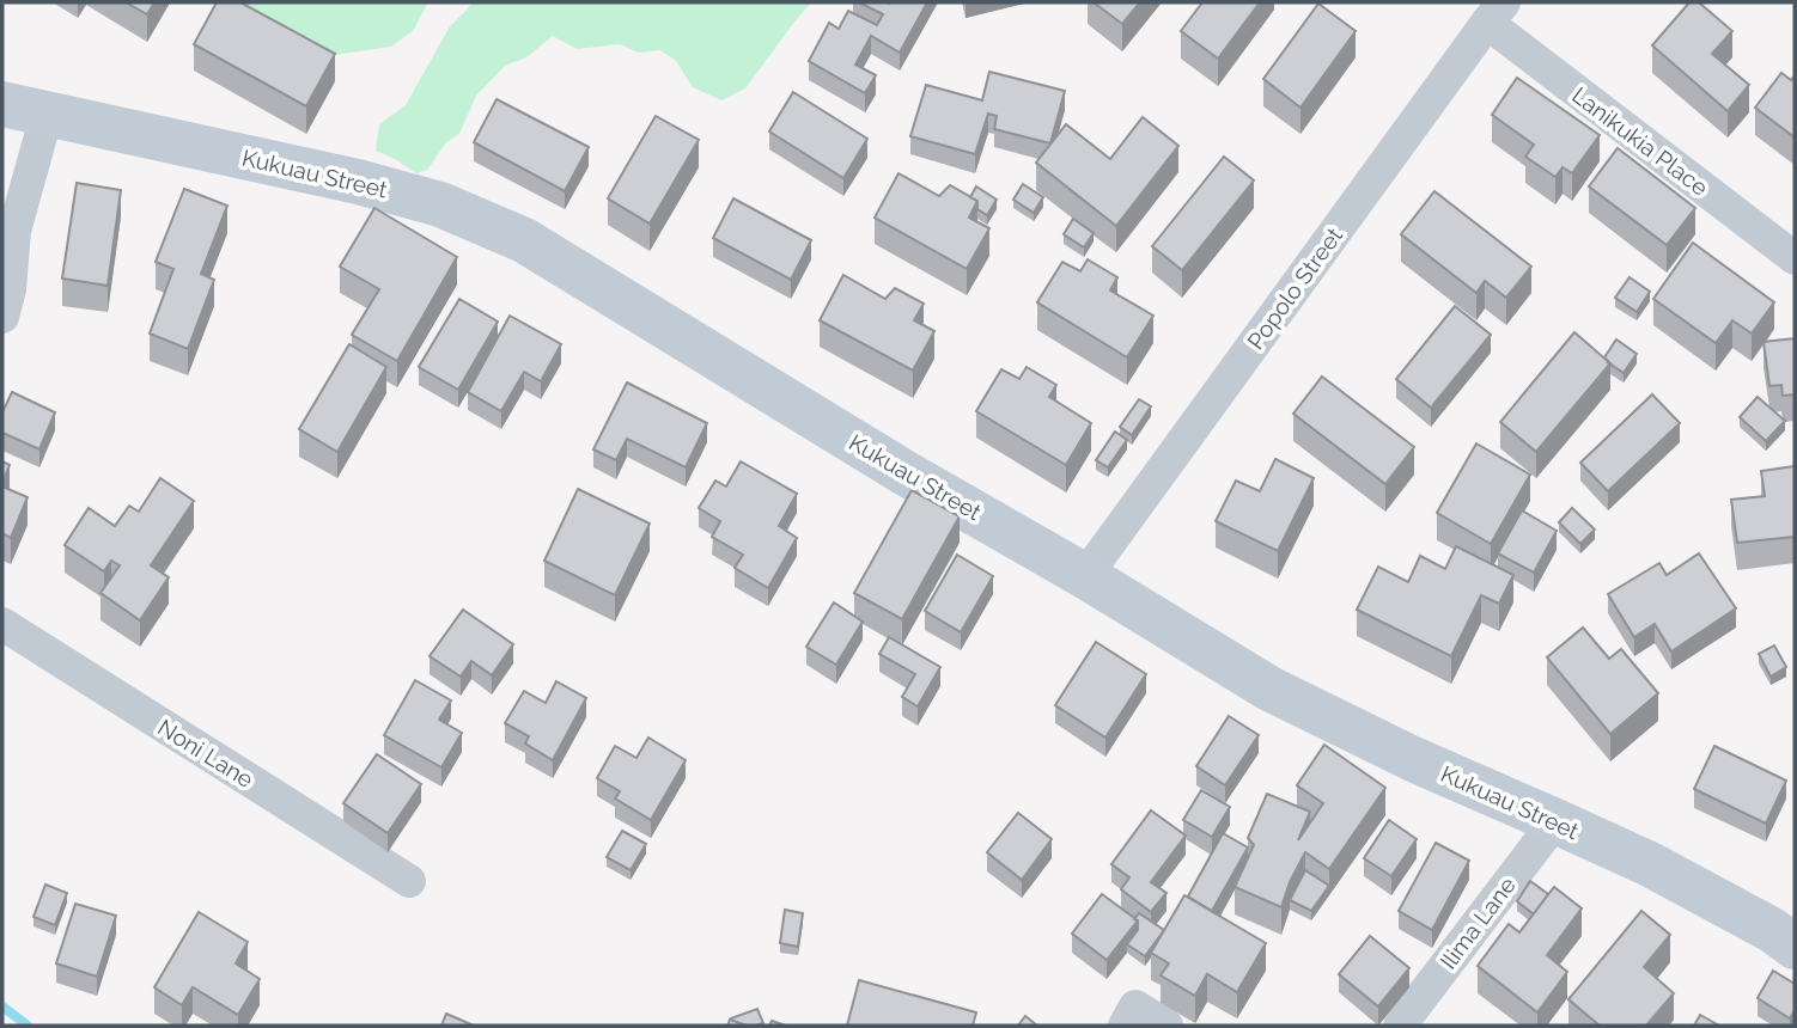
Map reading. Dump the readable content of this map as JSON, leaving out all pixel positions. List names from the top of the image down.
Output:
{
  "streets": {
    "street": [
      "Lanikukia Place",
      "Kukuau Street",
      "Popolo Street",
      "Noni Lane",
      "Ilima Lane"
    ]
  },
  "crossings": [
    ["Lanikukia Place", "Popolo Street"],
    ["Kukuau Street", "Popolo Street"],
    ["Kukuau Street", "Ilima Lane"]
  ]
}
